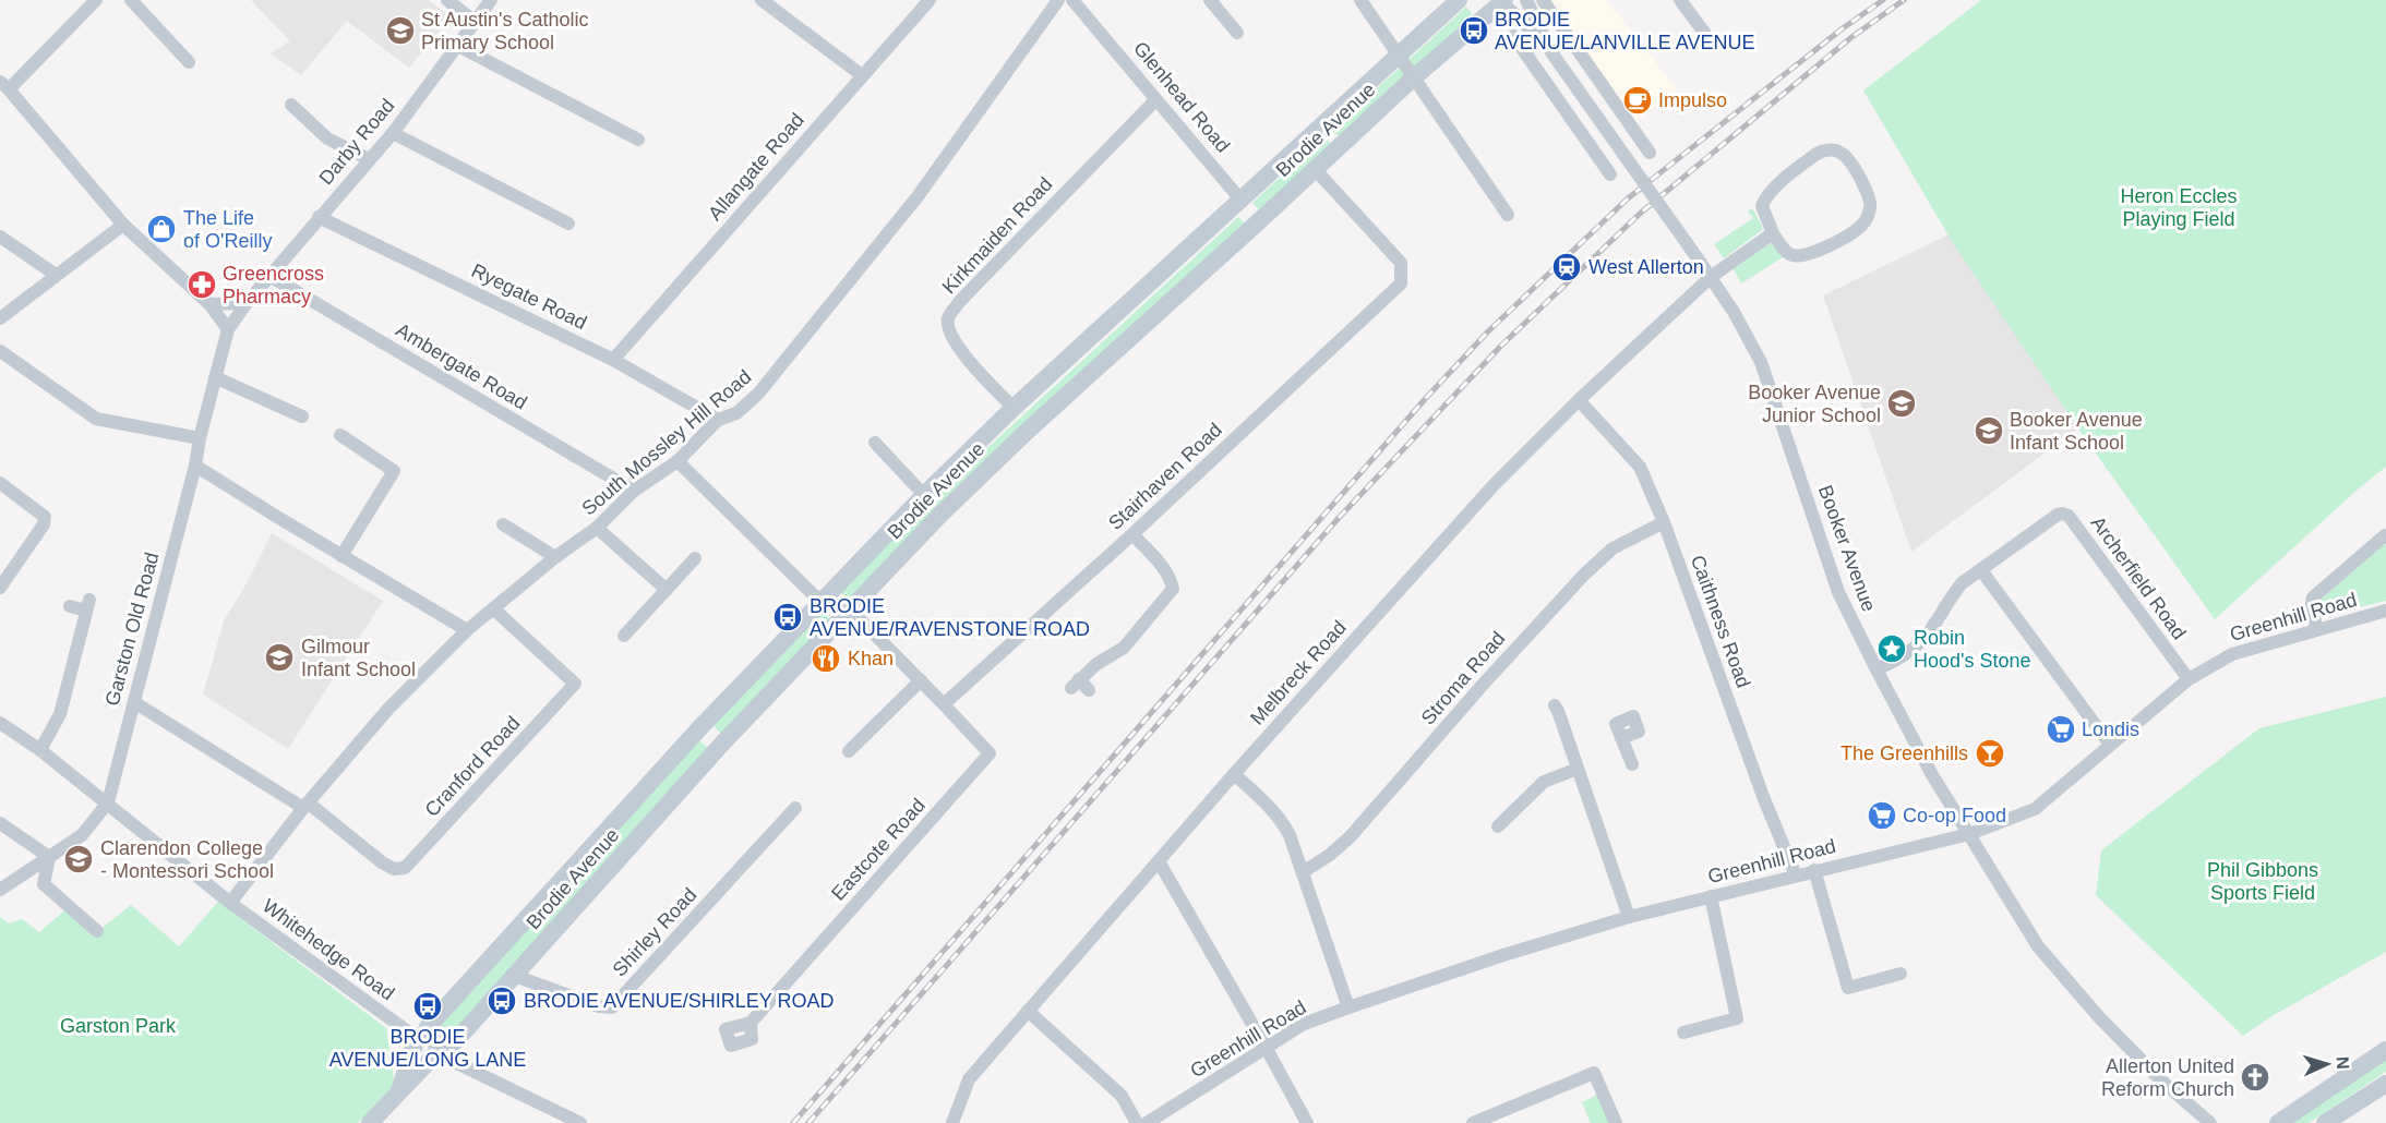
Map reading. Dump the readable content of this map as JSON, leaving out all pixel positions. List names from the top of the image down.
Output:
{
  "streets": {
    "street": [
      "Glenhead Road",
      "Brodie Avenue",
      "Darby Road",
      "Allangate Road",
      "Kirkmaiden Road",
      "Ryegate Road",
      "Ambergate Road",
      "South Mossley Hill Road",
      "Stairhaven Road",
      "Booker Avenue",
      "Archerfield Road",
      "Greenhill Road",
      "Caithness Road",
      "Garston Old Road",
      "Melbreck Road",
      "Stroma Road",
      "Cranford Road",
      "Eastcote Road",
      "Shirley Road",
      "Whitehedge Road"
    ]
  },
  "crossings": [
    ["Glenhead Road", "Brodie Avenue"],
    ["Glenhead Road", "Kirkmaiden Road"],
    ["Brodie Avenue", "Kirkmaiden Road"],
    ["Brodie Avenue", "Stairhaven Road"],
    ["Brodie Avenue", "Booker Avenue"],
    ["Brodie Avenue", "Shirley Road"],
    ["Brodie Avenue", "Whitehedge Road"],
    ["Darby Road", "Ryegate Road"],
    ["Darby Road", "Ambergate Road"],
    ["Darby Road", "Garston Old Road"],
    ["Allangate Road", "Ryegate Road"],
    ["Ryegate Road", "South Mossley Hill Road"],
    ["Ambergate Road", "South Mossley Hill Road"],
    ["South Mossley Hill Road", "Cranford Road"],
    ["South Mossley Hill Road", "Whitehedge Road"],
    ["Stairhaven Road", "Eastcote Road"],
    ["Booker Avenue", "Archerfield Road"],
    ["Booker Avenue", "Greenhill Road"],
    ["Booker Avenue", "Melbreck Road"],
    ["Archerfield Road", "Greenhill Road"],
    ["Greenhill Road", "Caithness Road"],
    ["Caithness Road", "Melbreck Road"],
    ["Caithness Road", "Stroma Road"],
    ["Garston Old Road", "Whitehedge Road"]
  ],
  "parks": ["Heron Eccles Playing Field", "Phil Gibbons Sports Field", "Garston Park"],
  "places": {
    "school or university": [
      "St Austin's Catholic Primary School",
      "Booker Avenue Junior School",
      "Booker Avenue Infant School",
      "Gilmour Infant School",
      "Clarendon College - Montessori School"
    ],
    "bus stop": [
      "BRODIE AVENUE/LANVILLE AVENUE",
      "BRODIE AVENUE/RAVENSTONE ROAD",
      "BRODIE AVENUE/SHIRLEY ROAD",
      "BRODIE AVENUE/LONG LANE"
    ],
    "cafe": ["Impulso"],
    "shop": ["The Life of O'Reilly"],
    "station": ["West Allerton"],
    "pharmacy": ["Greencross Pharmacy"],
    "place": ["Robin Hood's Stone"],
    "restaurant": ["Khan"],
    "supermarket": ["Londis", "Co-op Food"],
    "bar": ["The Greenhills"],
    "church": ["Allerton United Reform Church"]
  },
  "north": "right"
}
